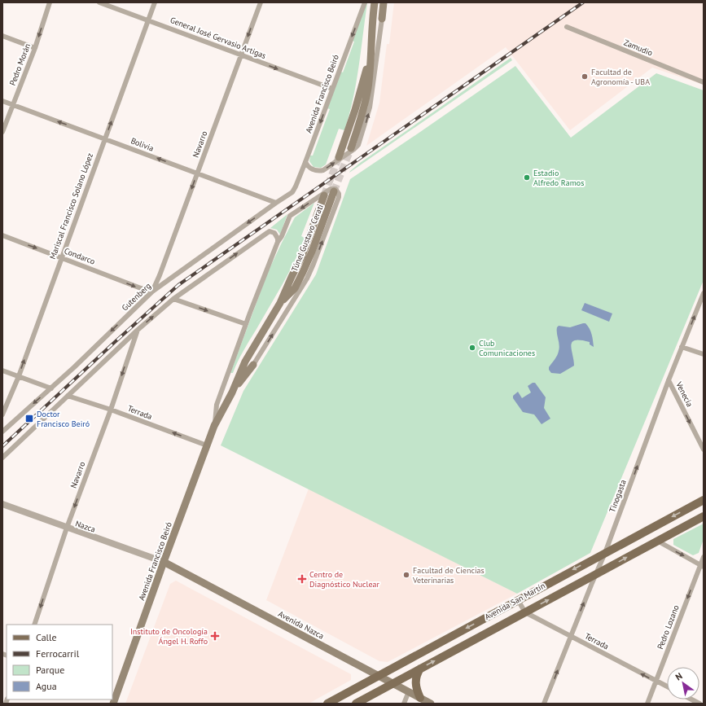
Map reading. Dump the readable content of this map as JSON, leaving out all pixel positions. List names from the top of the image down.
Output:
{
  "streets": {
    "main road": [
      "Avenida Francisco Beiró",
      "Túnel Gustavo Cerati",
      "Avenida San Martín",
      "Avenida Nazca"
    ],
    "street": [
      "General José Gervasio Artigas",
      "Zamudio",
      "Pedro Morán",
      "Bolivia",
      "Navarro",
      "Mariscal Francisco Solano López",
      "Condarco",
      "Gutenberg",
      "Venecia",
      "Terrada",
      "Tinogasta",
      "Nazca",
      "Pedro Lozano"
    ]
  },
  "crossings": [
    ["General José Gervasio Artigas", "Avenida Francisco Beiró"],
    ["General José Gervasio Artigas", "Navarro"],
    ["General José Gervasio Artigas", "Mariscal Francisco Solano López"],
    ["Pedro Morán", "Bolivia"],
    ["Avenida Francisco Beiró", "Túnel Gustavo Cerati"],
    ["Avenida Francisco Beiró", "Gutenberg"],
    ["Avenida Francisco Beiró", "Terrada"],
    ["Avenida Francisco Beiró", "Nazca"],
    ["Avenida Francisco Beiró", "Avenida Nazca"],
    ["Bolivia", "Navarro"],
    ["Bolivia", "Mariscal Francisco Solano López"],
    ["Bolivia", "Gutenberg"],
    ["Navarro", "Condarco"],
    ["Navarro", "Gutenberg"],
    ["Navarro", "Terrada"],
    ["Navarro", "Nazca"],
    ["Mariscal Francisco Solano López", "Condarco"],
    ["Condarco", "Gutenberg"],
    ["Venecia", "Tinogasta"],
    ["Terrada", "Tinogasta"],
    ["Terrada", "Avenida San Martín"],
    ["Terrada", "Pedro Lozano"],
    ["Tinogasta", "Avenida San Martín"],
    ["Nazca", "Avenida Nazca"],
    ["Avenida San Martín", "Avenida Nazca"]
  ],
  "one_way": [
    "General José Gervasio Artigas",
    "Bolivia",
    "Navarro",
    "Mariscal Francisco Solano López",
    "Condarco",
    "Venecia",
    "Terrada",
    "Tinogasta",
    "Pedro Lozano"
  ],
  "places": {
    "other": [
      "Facultad de Agronomía - UBA",
      "Estadio Alfredo Ramos",
      "Club Comunicaciones",
      "Facultad de Ciencias Veterinarias"
    ],
    "transit": ["Doctor Francisco Beiró"],
    "health": ["Centro de Diagnóstico Nuclear", "Instituto de Oncología Ángel H. Roffo"]
  },
  "legend": [
    "Calle",
    "Ferrocarril",
    "Parque",
    "Agua"
  ],
  "north": "top left"
}
